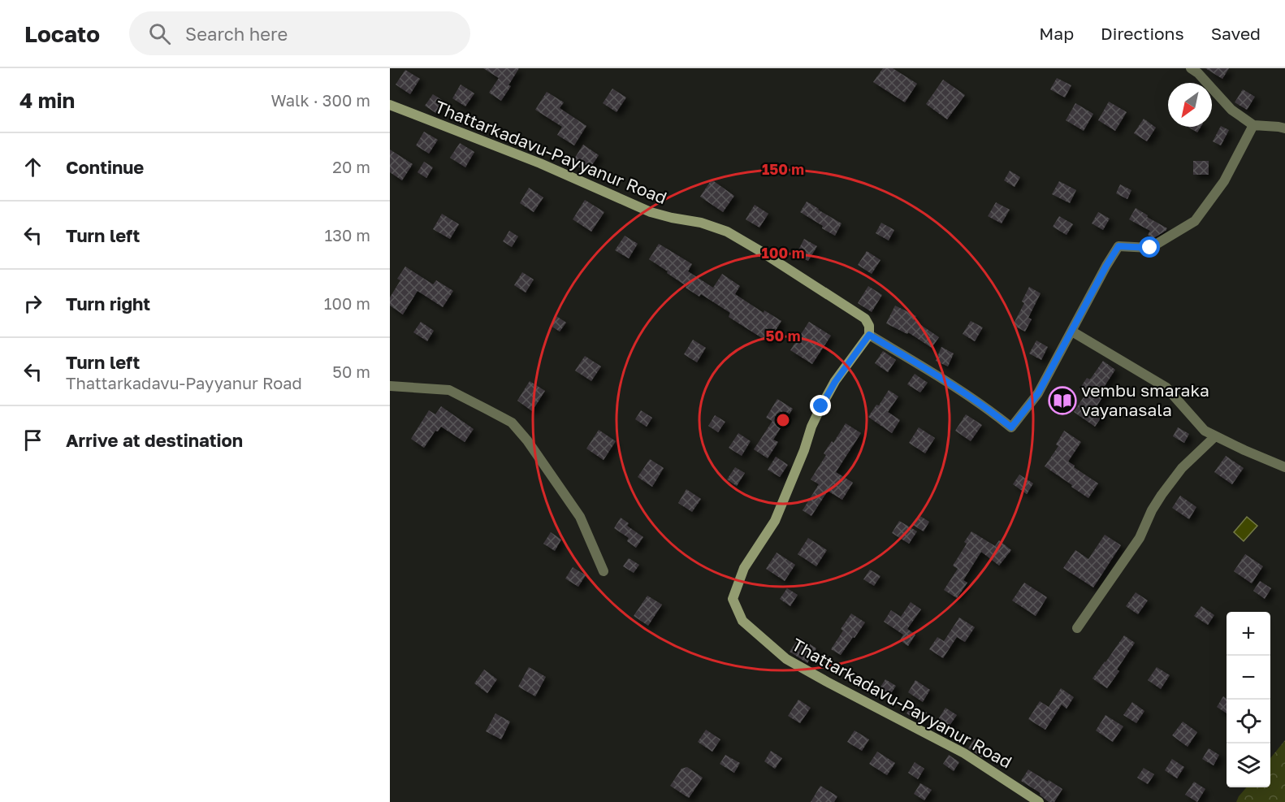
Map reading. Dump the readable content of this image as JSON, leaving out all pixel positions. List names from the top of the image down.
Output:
{
  "streets": {
    "main road": ["Thattarkadavu-Payyanur Road"]
  },
  "places": {
    "library": ["vembu smaraka vayanasala"]
  },
  "north": "bottom left",
  "page": {
    "header": "Locato",
    "search": "Search here",
    "nav": ["Map", "Directions", "Saved"],
    "heading": ["4 min", "Walk · 300 m"],
    "list": [
      ["Continue", "20 m"],
      ["Turn left", "130 m"],
      ["Turn right", "100 m"],
      ["Turn left", "Thattarkadavu-Payyanur Road", "50 m"],
      "Arrive at destination"
    ],
    "map_buttons": ["+", "−"]
  },
  "rings": ["150 m", "100 m", "50 m"]
}
